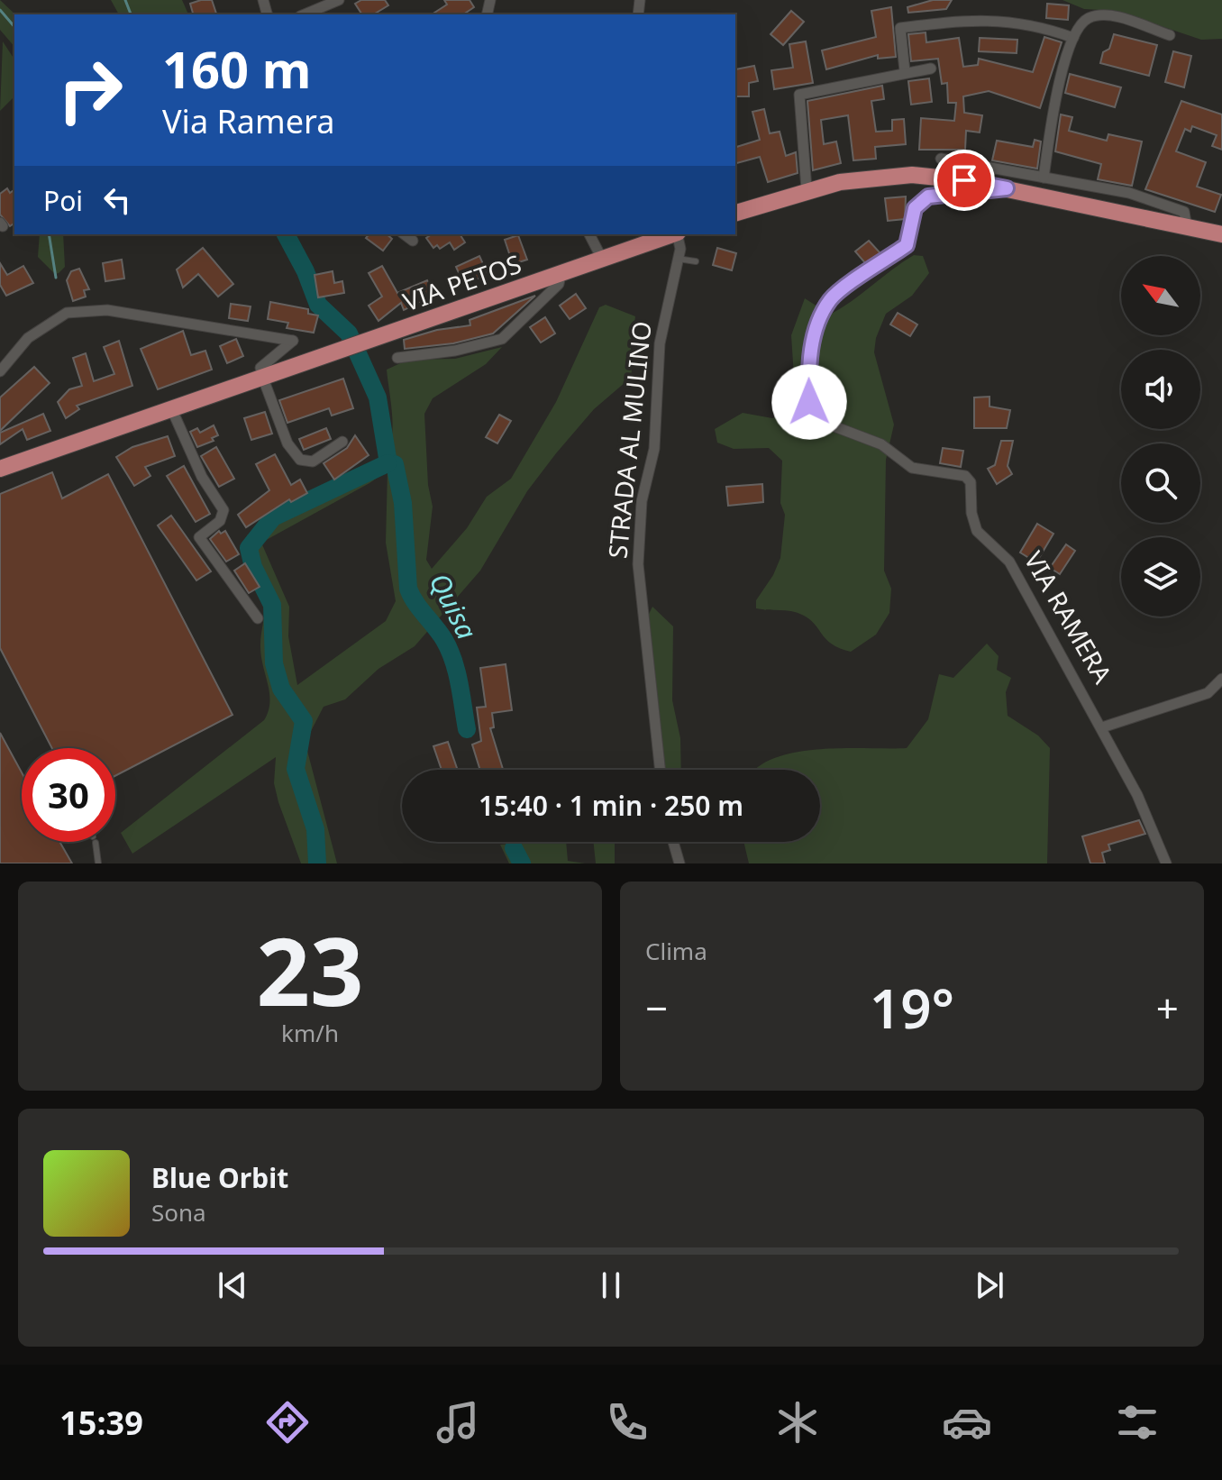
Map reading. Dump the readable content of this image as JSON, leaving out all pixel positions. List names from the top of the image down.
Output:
{
  "streets": {
    "main road": ["VIA PETOS", "VIA RAMERA"],
    "street": ["STRADA AL MULINO"]
  },
  "water": ["Quisa"],
  "north": "top left",
  "page": {
    "turn": ["160 m", "Via Ramera"],
    "then": "Poi",
    "limit": "30",
    "trip": "15:40 · 1 min · 250 m",
    "tile": [
      ["23", "km/h"],
      "Clima"
    ],
    "heat": ["−", "19°", "+"],
    "song": ["Blue Orbit", "Sona"],
    "tabs": "15:39"
  }
}
